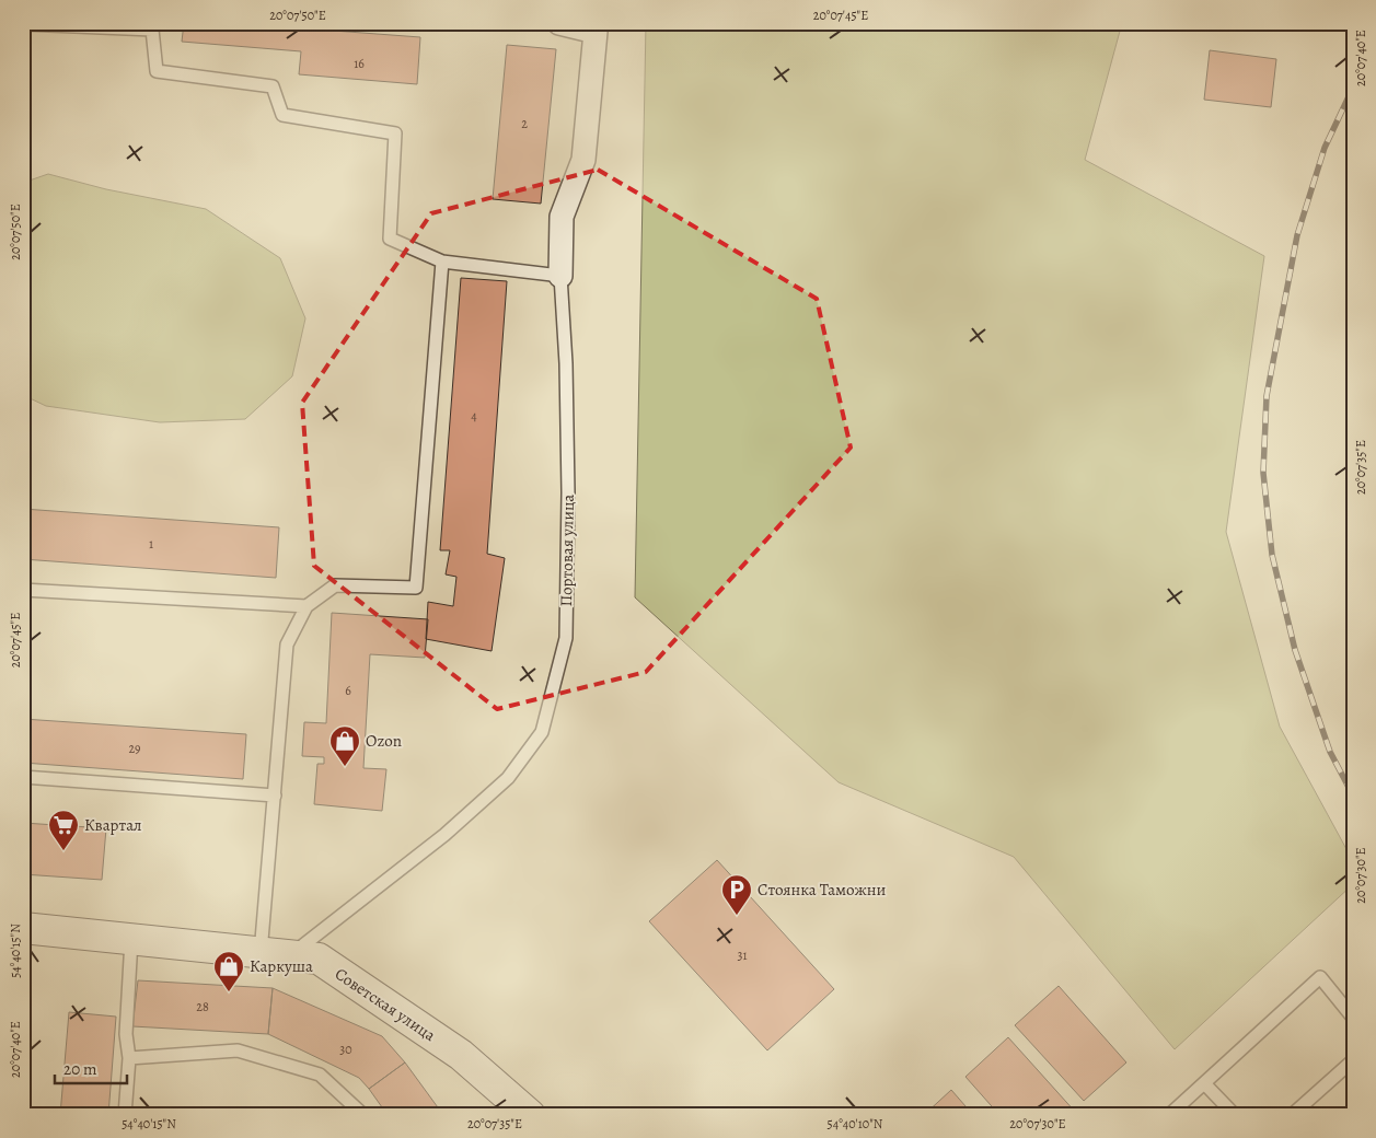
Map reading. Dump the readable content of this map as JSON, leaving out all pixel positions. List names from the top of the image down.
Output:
{
  "streets": {
    "street": ["Портовая улица", "Советская улица"]
  },
  "crossings": [
    ["Портовая улица", "Советская улица"]
  ],
  "places": {
    "shop": ["Ozon", "Каркуша"],
    "supermarket": ["Квартал"],
    "parking": ["Стоянка Таможни"]
  },
  "house_numbers": [
    "16",
    "2",
    "4",
    "1",
    "6",
    "29",
    "31",
    "28",
    "30"
  ],
  "scale_bar": "20 m",
  "coordinates": [
    "20°07'50\"E",
    "20°07'45\"E",
    "20°07'40\"E",
    "20°07'35\"E",
    "20°07'30\"E",
    "54°40'15\"N",
    "54°40'10\"N"
  ]
}
